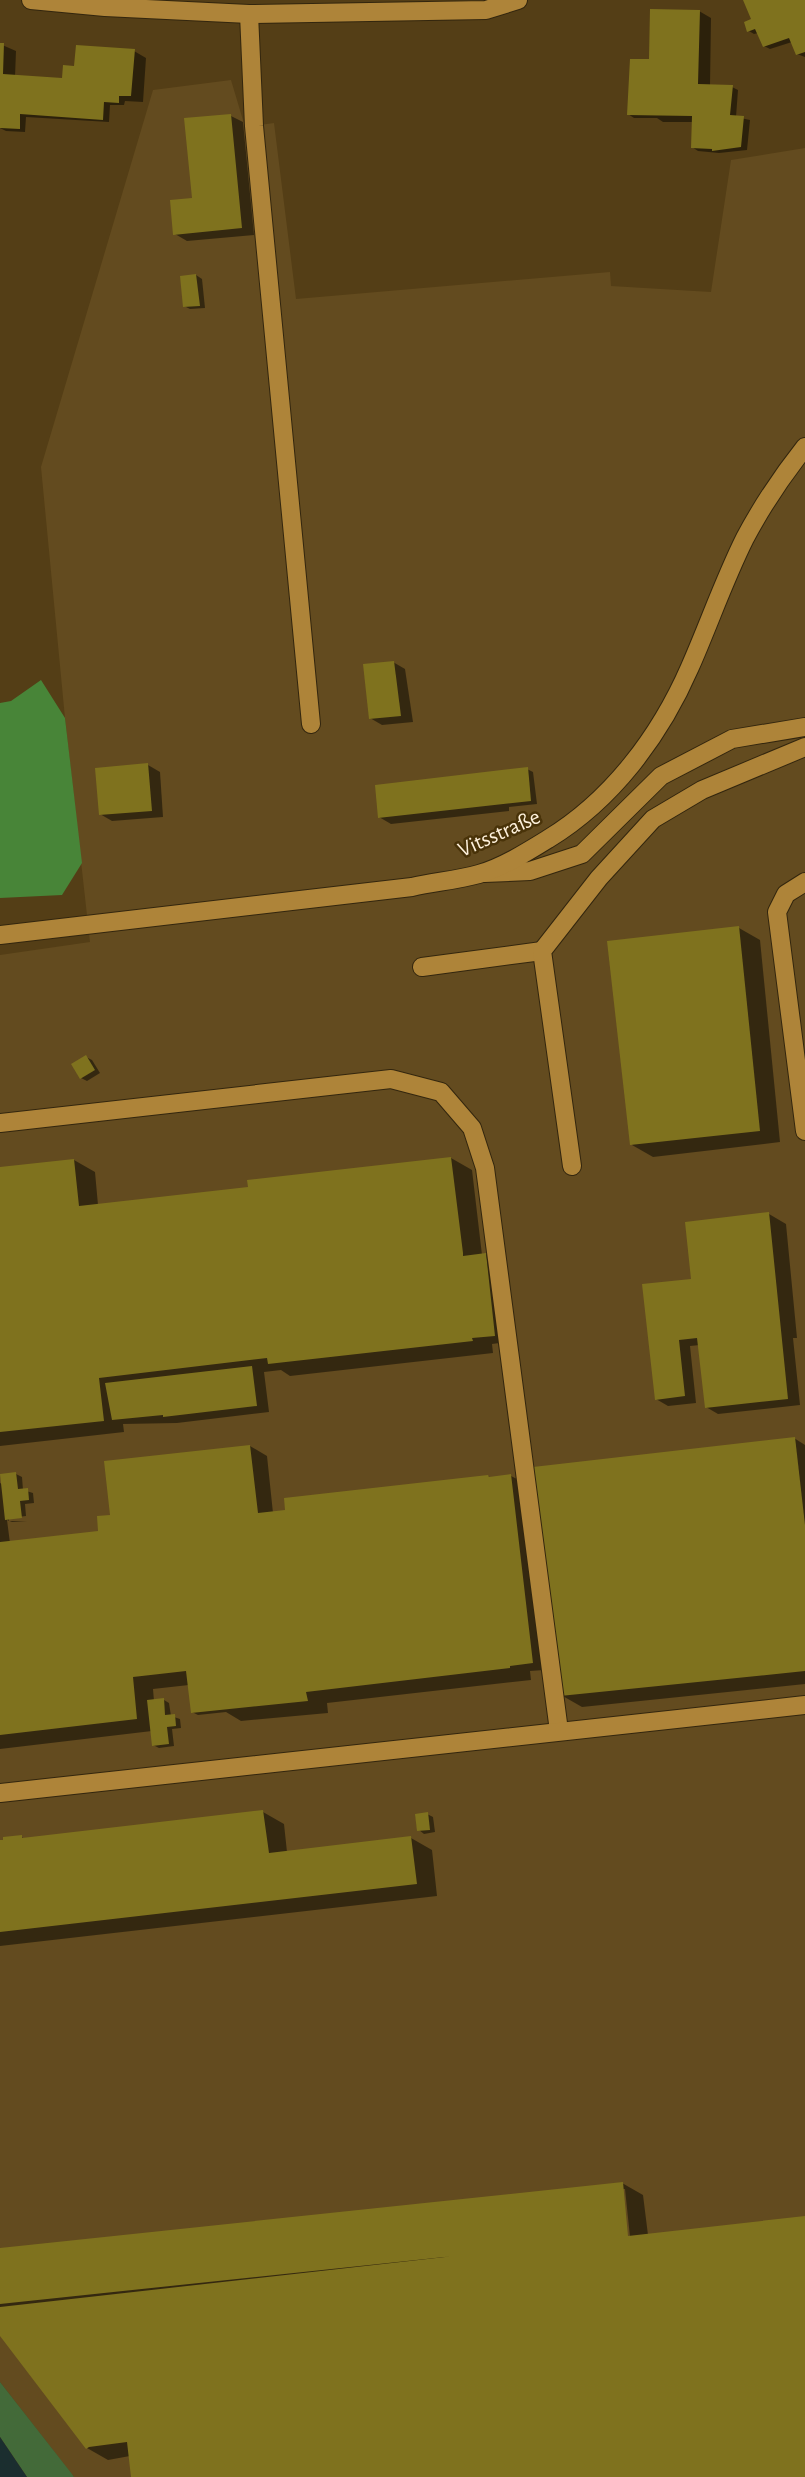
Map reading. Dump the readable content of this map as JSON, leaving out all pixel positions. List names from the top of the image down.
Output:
{
  "streets": {
    "street": ["Vitsstraße"]
  }
}
